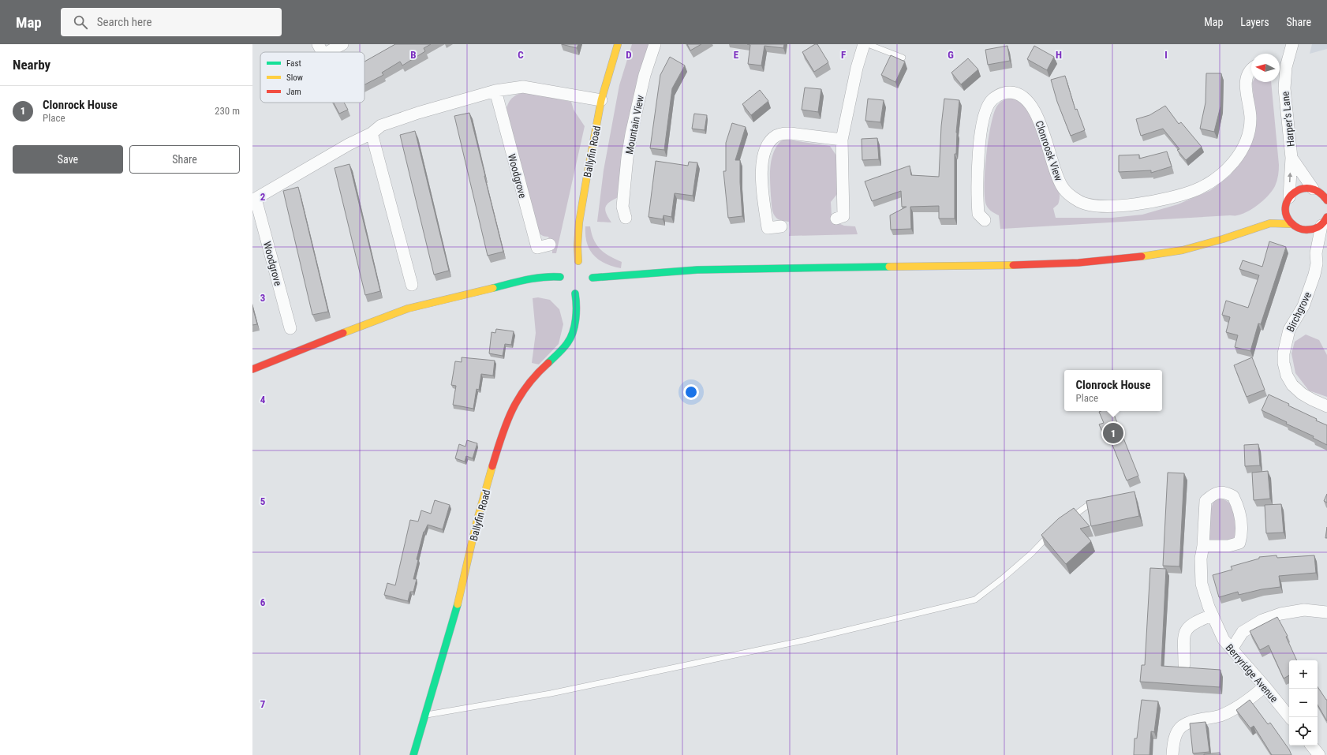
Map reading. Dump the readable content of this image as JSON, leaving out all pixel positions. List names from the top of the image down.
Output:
{
  "streets": {
    "street": [
      "Harper's Lane",
      "Mountain View",
      "Clonroosk View",
      "Ballyfin Road",
      "Woodgrove",
      "Birchgrove",
      "Berryridge Avenue"
    ]
  },
  "crossings": [
    ["Ballyfin Road", "Woodgrove"]
  ],
  "legend": ["Fast", "Slow", "Jam"],
  "north": "left",
  "page": {
    "header": "Map",
    "search": "Search here",
    "nav": ["Map", "Layers", "Share"],
    "heading": "Nearby",
    "list": [
      {
        "mark": "1",
        "name": "Clonrock House",
        "note": "Place",
        "value": "230 m"
      }
    ],
    "buttons": ["Save", "Share"],
    "popup": ["Clonrock House", "Place"],
    "pins": "1",
    "map_buttons": ["+", "−"]
  },
  "grid": {
    "columns": [
      "B",
      "C",
      "D",
      "E",
      "F",
      "G",
      "H",
      "I"
    ],
    "rows": [
      "2",
      "3",
      "4",
      "5",
      "6",
      "7"
    ]
  }
}
